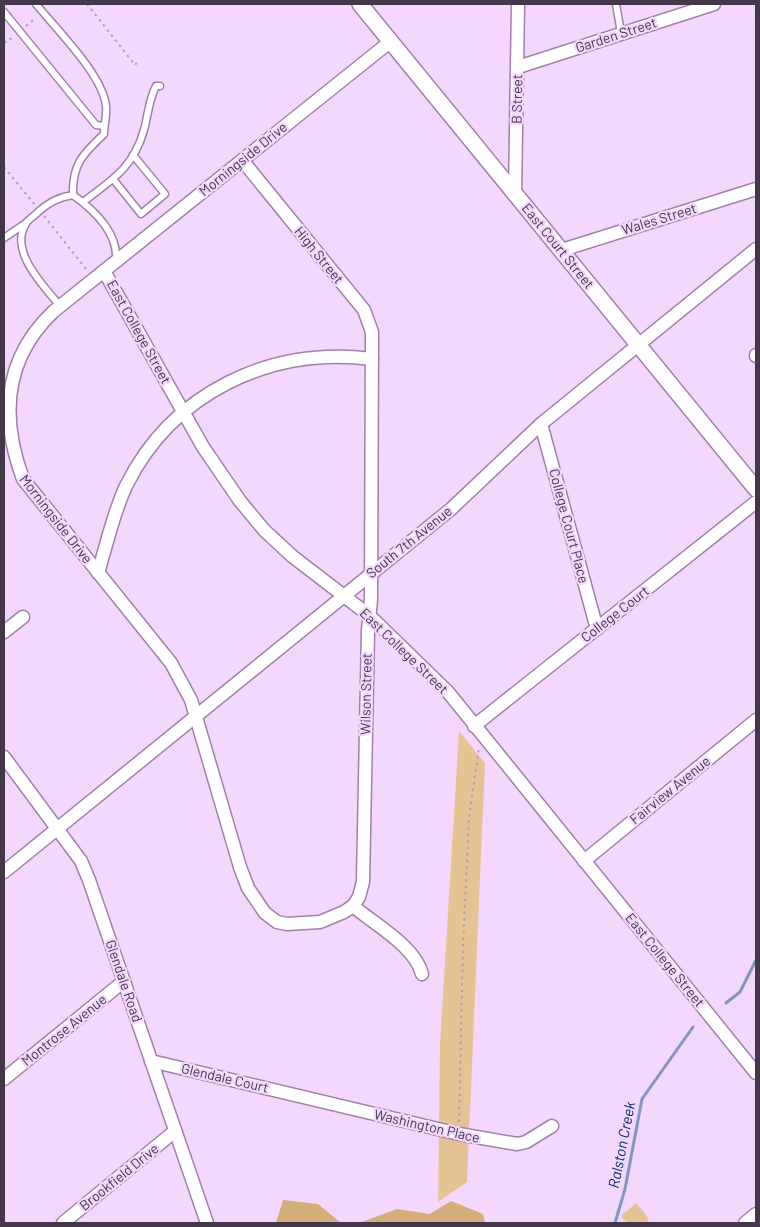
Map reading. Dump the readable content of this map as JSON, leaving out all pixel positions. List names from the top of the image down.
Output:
{
  "streets": {
    "street": [
      "Garden Street",
      "B Street",
      "Morningside Drive",
      "Wales Street",
      "East Court Street",
      "High Street",
      "East College Street",
      "College Court Place",
      "South 7th Avenue",
      "College Court",
      "Wilson Street",
      "Fairview Avenue",
      "Glendale Road",
      "Montrose Avenue",
      "Glendale Court",
      "Washington Place",
      "Brookfield Drive"
    ]
  },
  "crossings": [
    ["Garden Street", "B Street"],
    ["B Street", "East Court Street"],
    ["Morningside Drive", "East Court Street"],
    ["Morningside Drive", "High Street"],
    ["Morningside Drive", "East College Street"],
    ["Morningside Drive", "South 7th Avenue"],
    ["Morningside Drive", "Wilson Street"],
    ["Wales Street", "East Court Street"],
    ["East Court Street", "South 7th Avenue"],
    ["High Street", "Wilson Street"],
    ["East College Street", "South 7th Avenue"],
    ["East College Street", "College Court"],
    ["East College Street", "Wilson Street"],
    ["East College Street", "Fairview Avenue"],
    ["College Court Place", "South 7th Avenue"],
    ["College Court Place", "College Court"],
    ["South 7th Avenue", "Wilson Street"],
    ["South 7th Avenue", "Glendale Road"],
    ["Glendale Road", "Montrose Avenue"],
    ["Glendale Road", "Glendale Court"],
    ["Glendale Road", "Brookfield Drive"],
    ["Glendale Court", "Washington Place"]
  ],
  "water": ["Ralston Creek"]
}
